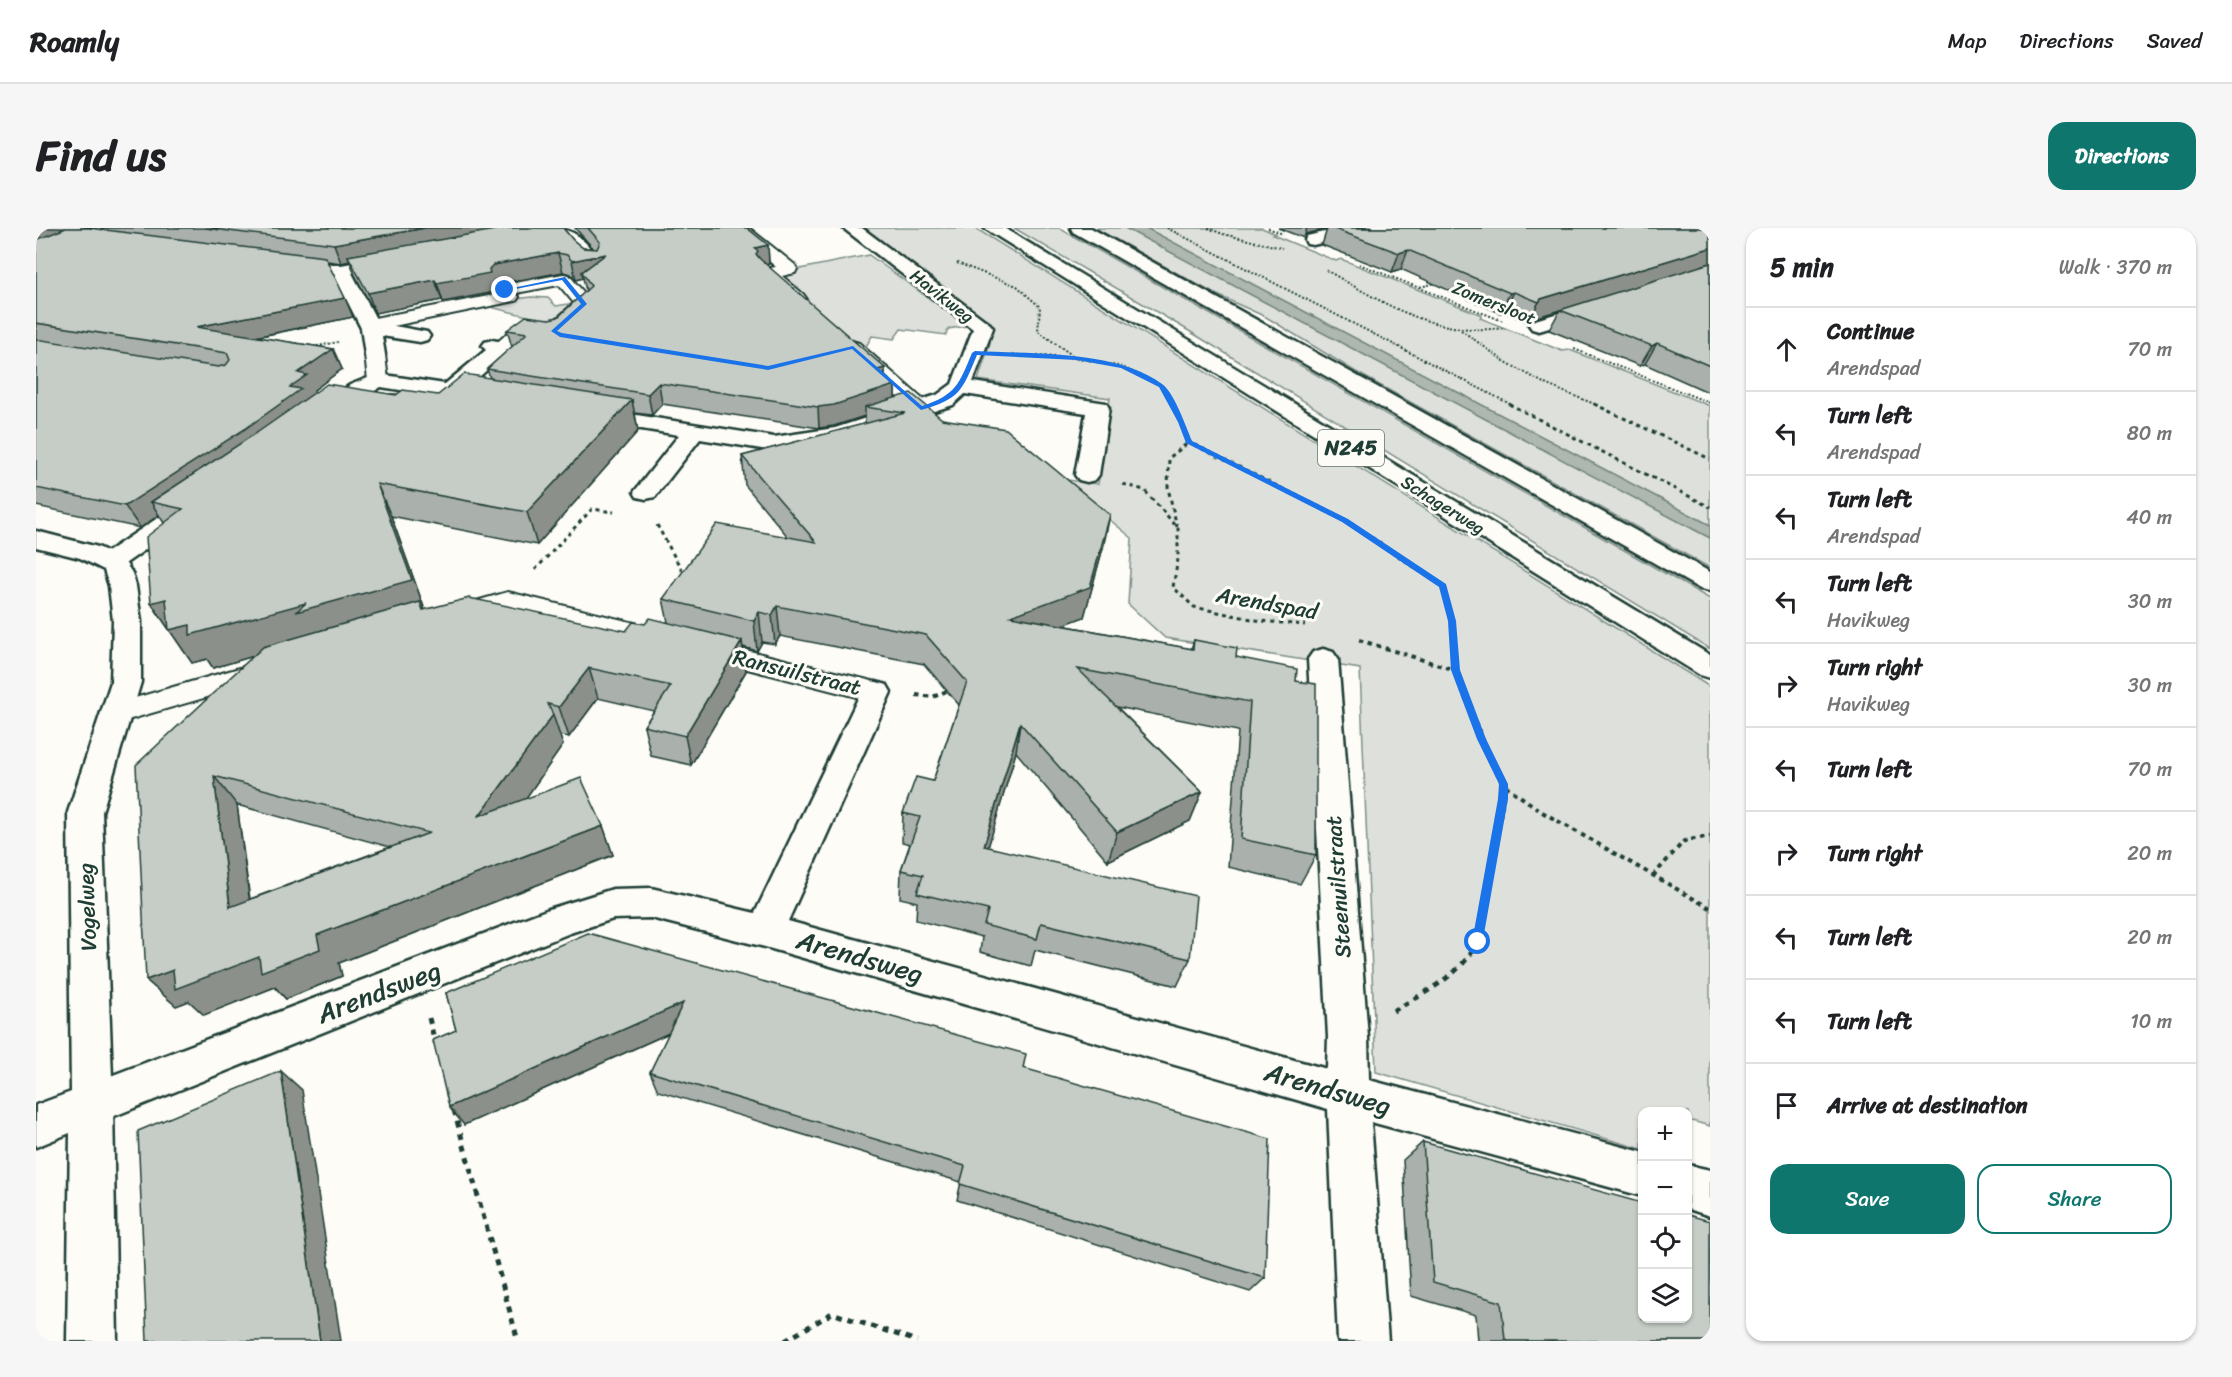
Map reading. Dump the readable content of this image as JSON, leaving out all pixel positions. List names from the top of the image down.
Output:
{
  "streets": {
    "street": [
      "Havikweg",
      "N245",
      "Schagerweg",
      "Ransuilstraat",
      "Steenuilstraat",
      "Vogelweg",
      "Arendsweg"
    ],
    "path": ["Zomersloot", "Arendspad"]
  },
  "crossings": [
    ["Arendspad", "Steenuilstraat"],
    ["Ransuilstraat", "Arendsweg"],
    ["Steenuilstraat", "Arendsweg"],
    ["Vogelweg", "Arendsweg"]
  ],
  "page": {
    "header": "Roamly",
    "nav": ["Map", "Directions", "Saved"],
    "title": "Find us",
    "buttons": [
      "Directions",
      ["Save", "Share"]
    ],
    "heading": ["5 min", "Walk · 370 m"],
    "list": [
      ["Continue", "Arendspad", "70 m"],
      ["Turn left", "Arendspad", "80 m"],
      ["Turn left", "Arendspad", "40 m"],
      ["Turn left", "Havikweg", "30 m"],
      ["Turn right", "Havikweg", "30 m"],
      ["Turn left", "70 m"],
      ["Turn right", "20 m"],
      ["Turn left", "20 m"],
      ["Turn left", "10 m"],
      "Arrive at destination"
    ],
    "map_buttons": ["+", "−"]
  }
}
